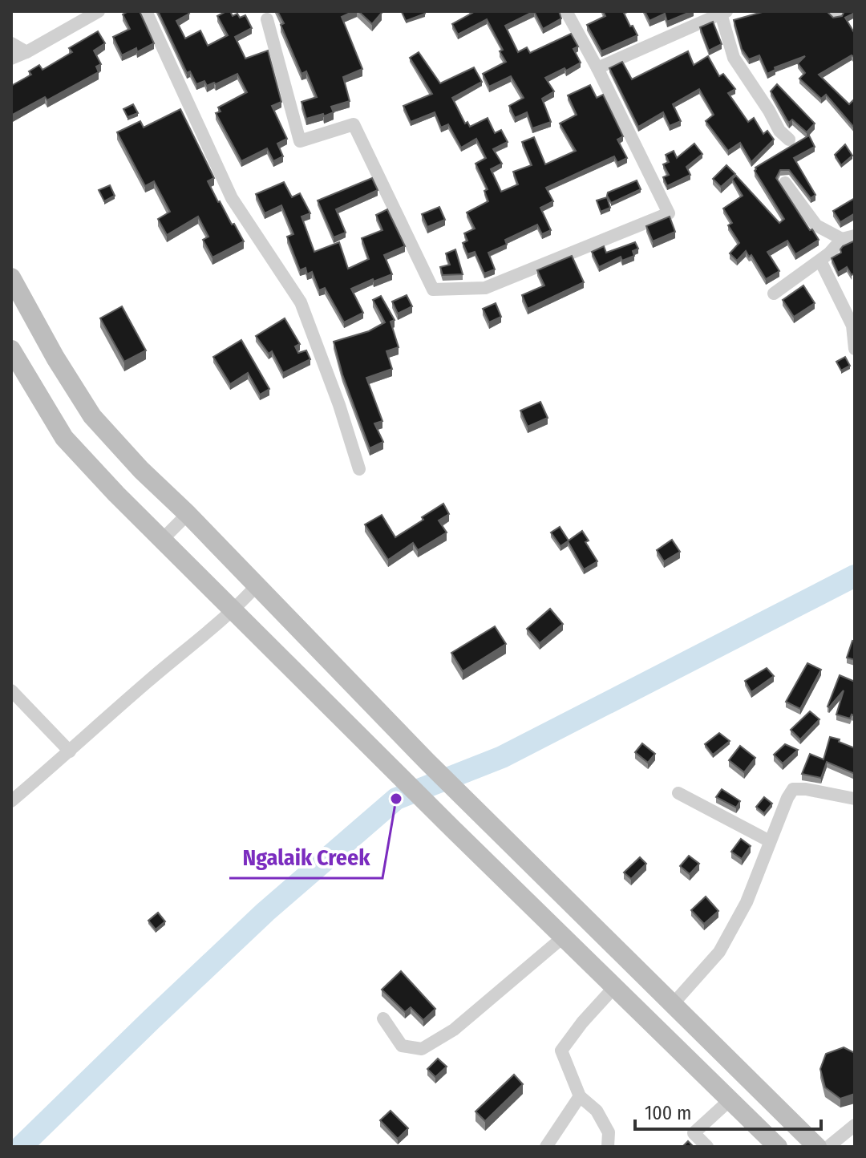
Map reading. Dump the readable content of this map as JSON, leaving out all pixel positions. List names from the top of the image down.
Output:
{
  "places": ["Ngalaik Creek"],
  "scale_bar": "100 m"
}
